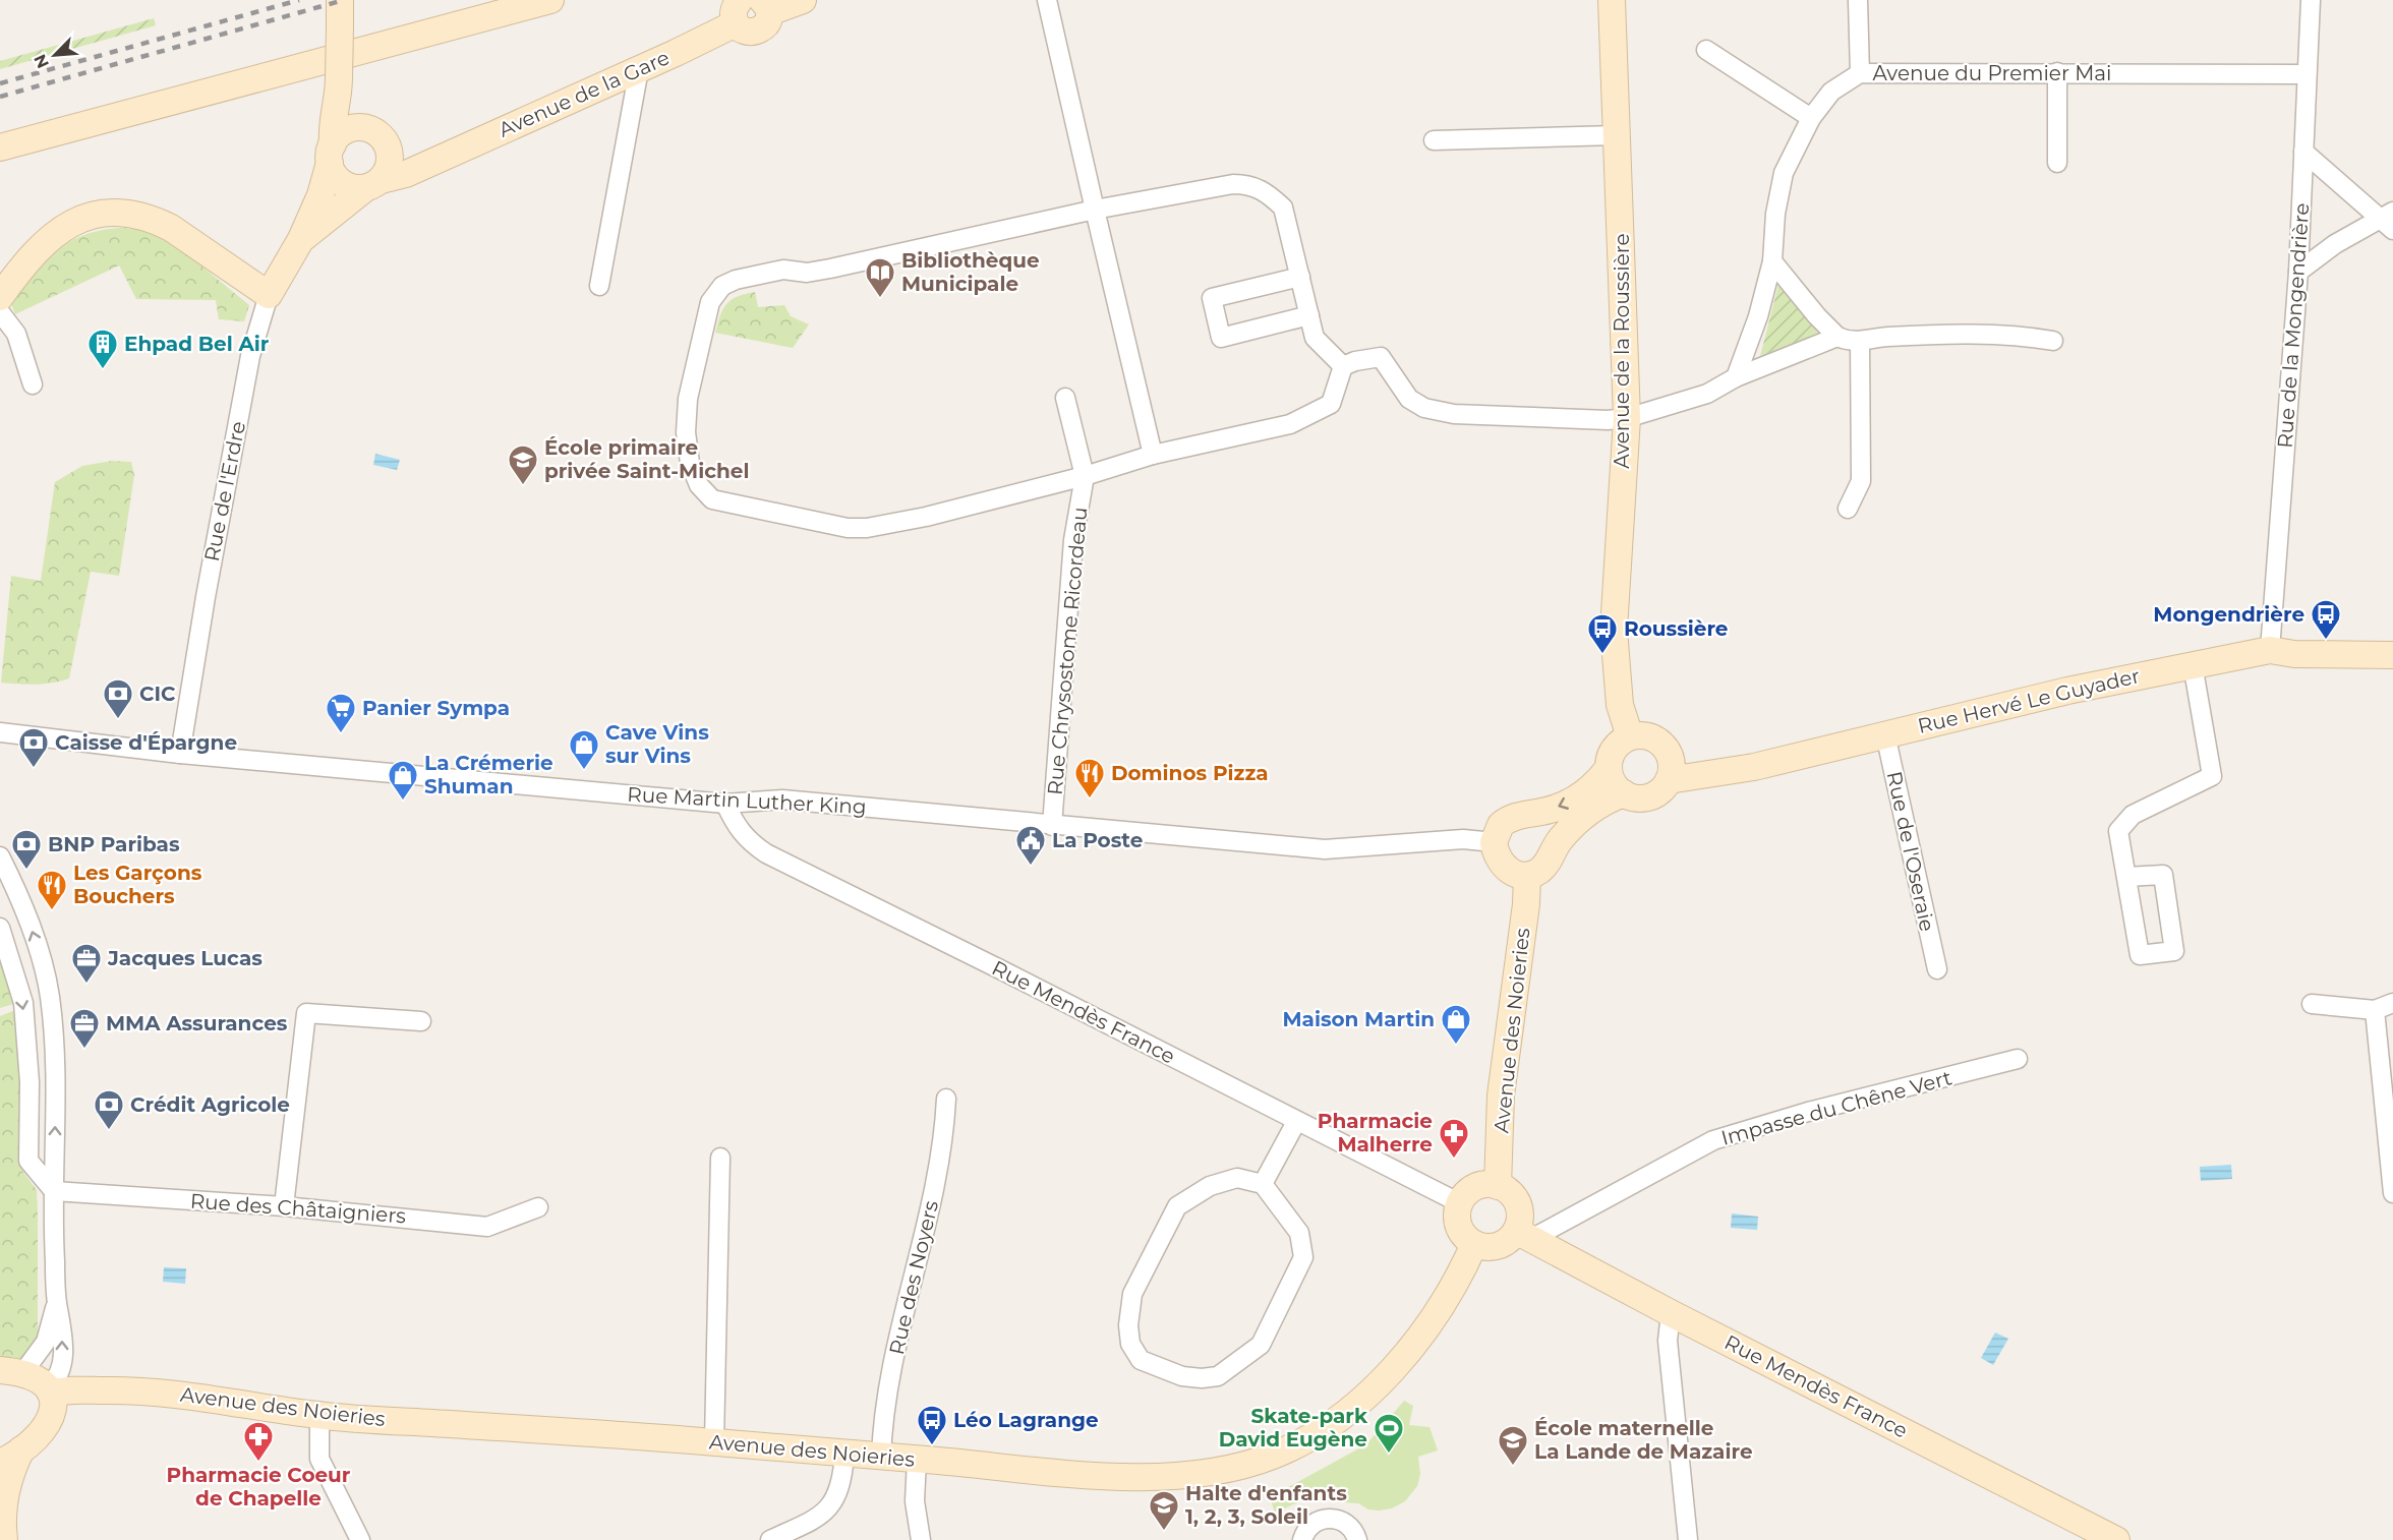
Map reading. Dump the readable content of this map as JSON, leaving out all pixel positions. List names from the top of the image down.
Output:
{
  "streets": {
    "street": [
      "Avenue du Premier Mai",
      "Avenue de la Gare",
      "Rue de la Mongendrière",
      "Avenue de la Roussière",
      "Rue de l'Erdre",
      "Rue Chrysostome Ricordeau",
      "Rue Hervé Le Guyader",
      "Rue Martin Luther King",
      "Rue de l'Oseraie",
      "Rue Mendès France",
      "Avenue des Noieries",
      "Impasse du Chêne Vert",
      "Rue des Châtaigniers",
      "Rue des Noyers"
    ]
  },
  "crossings": [
    ["Avenue du Premier Mai", "Rue de la Mongendrière"],
    ["Avenue de la Gare", "Rue de l'Erdre"],
    ["Rue de la Mongendrière", "Rue Hervé Le Guyader"],
    ["Avenue de la Roussière", "Rue Hervé Le Guyader"],
    ["Rue de l'Erdre", "Rue Martin Luther King"],
    ["Rue Chrysostome Ricordeau", "Rue Martin Luther King"],
    ["Rue Hervé Le Guyader", "Rue de l'Oseraie"],
    ["Rue Martin Luther King", "Rue Mendès France"],
    ["Rue Mendès France", "Avenue des Noieries"],
    ["Rue Mendès France", "Impasse du Chêne Vert"],
    ["Avenue des Noieries", "Impasse du Chêne Vert"],
    ["Avenue des Noieries", "Rue des Noyers"]
  ],
  "places": {
    "library": ["Bibliothèque Municipale"],
    "building": ["Ehpad Bel Air"],
    "school or university": ["École primaire privée Saint-Michel", "École maternelle La Lande de Mazaire", "Halte d'enfants 1, 2, 3, Soleil"],
    "bus stop": ["Mongendrière", "Roussière", "Léo Lagrange"],
    "bank": [
      "CIC",
      "Caisse d'Épargne",
      "BNP Paribas",
      "Crédit Agricole"
    ],
    "supermarket": ["Panier Sympa"],
    "shop": ["Cave Vins sur Vins", "La Crémerie Shuman", "Maison Martin"],
    "restaurant": ["Dominos Pizza", "Les Garçons Bouchers"],
    "public building": ["La Poste"],
    "office": ["Jacques Lucas", "MMA Assurances"],
    "pharmacy": ["Pharmacie Malherre", "Pharmacie Coeur de Chapelle"],
    "sports": ["Skate-park David Eugène"]
  },
  "north": "bottom left"
}
